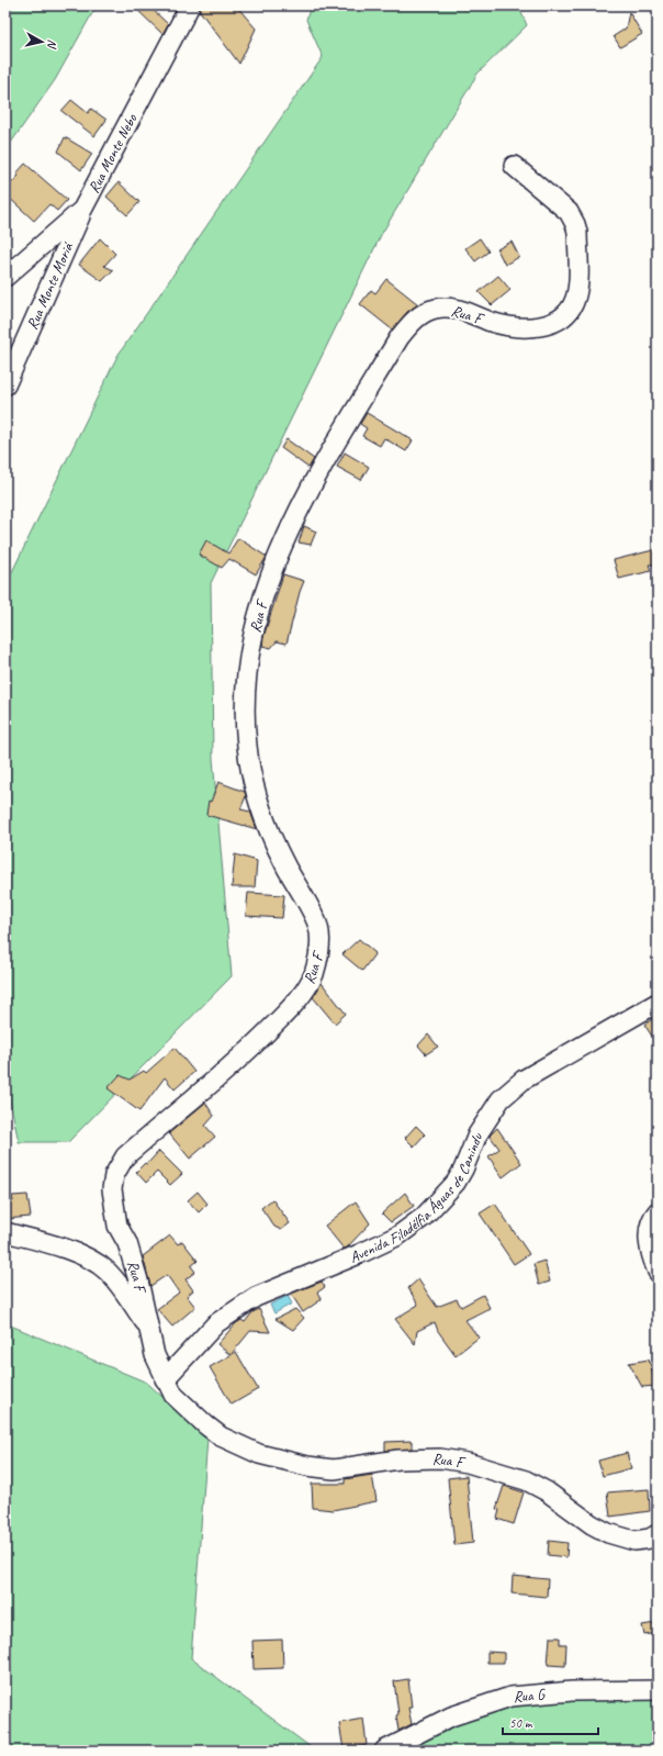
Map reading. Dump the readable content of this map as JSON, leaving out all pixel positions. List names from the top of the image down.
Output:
{
  "streets": {
    "street": [
      "Rua Monte Nebo",
      "Rua Monte Moriá",
      "Rua F",
      "Avenida Filadélfia Águas de Canindu",
      "Rua G"
    ]
  },
  "crossings": [
    ["Rua Monte Nebo", "Rua Monte Moriá"],
    ["Rua F", "Avenida Filadélfia Águas de Canindu"]
  ],
  "scale_bar": "50 m",
  "north": "right"
}
